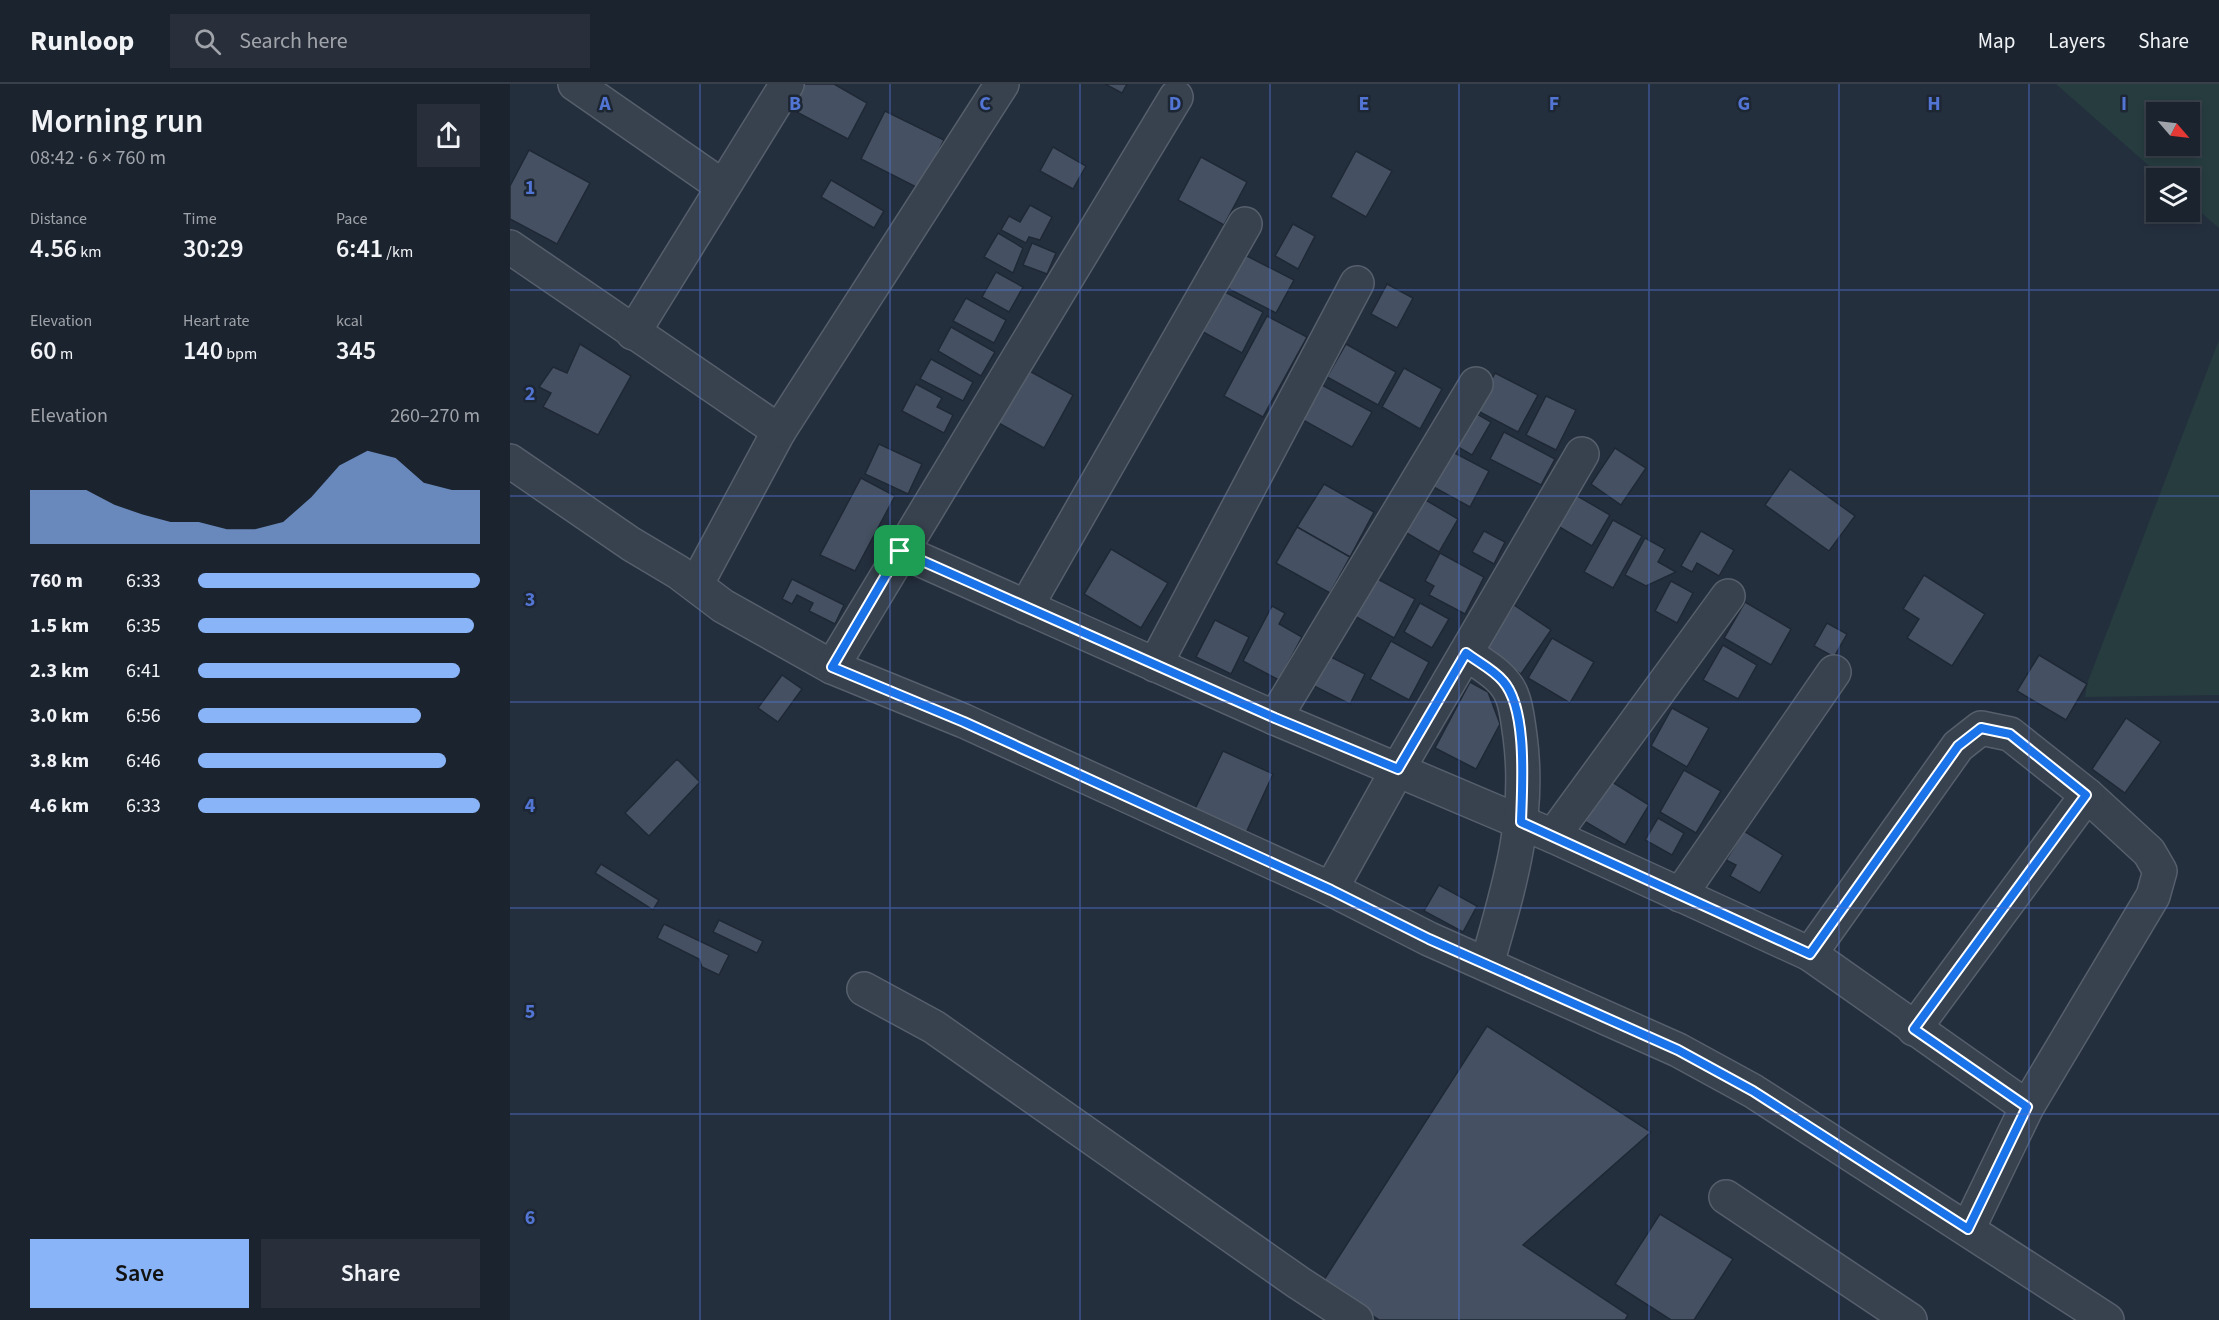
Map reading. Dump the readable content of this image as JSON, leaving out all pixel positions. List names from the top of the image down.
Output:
{
  "north": "bottom right",
  "page": {
    "header": "Runloop",
    "search": "Search here",
    "nav": ["Map", "Layers", "Share"],
    "heading": ["Morning run", "08:42 · 6 × 760 m"],
    "stats": [
      ["Distance", "4.56 km"],
      ["Time", "30:29"],
      ["Pace", "6:41 /km"],
      ["Elevation", "60 m"],
      ["Heart rate", "140 bpm"],
      ["kcal", "345"]
    ],
    "chart": ["Elevation", "260–270 m"],
    "list": [
      {
        "name": "760 m",
        "note": "6:33"
      },
      {
        "name": "1.5 km",
        "note": "6:35"
      },
      {
        "name": "2.3 km",
        "note": "6:41"
      },
      {
        "name": "3.0 km",
        "note": "6:56"
      },
      {
        "name": "3.8 km",
        "note": "6:46"
      },
      {
        "name": "4.6 km",
        "note": "6:33"
      }
    ],
    "buttons": ["Save", "Share"]
  },
  "grid": {
    "columns": [
      "A",
      "B",
      "C",
      "D",
      "E",
      "F",
      "G",
      "H",
      "I"
    ],
    "rows": [
      "1",
      "2",
      "3",
      "4",
      "5",
      "6"
    ]
  }
}
